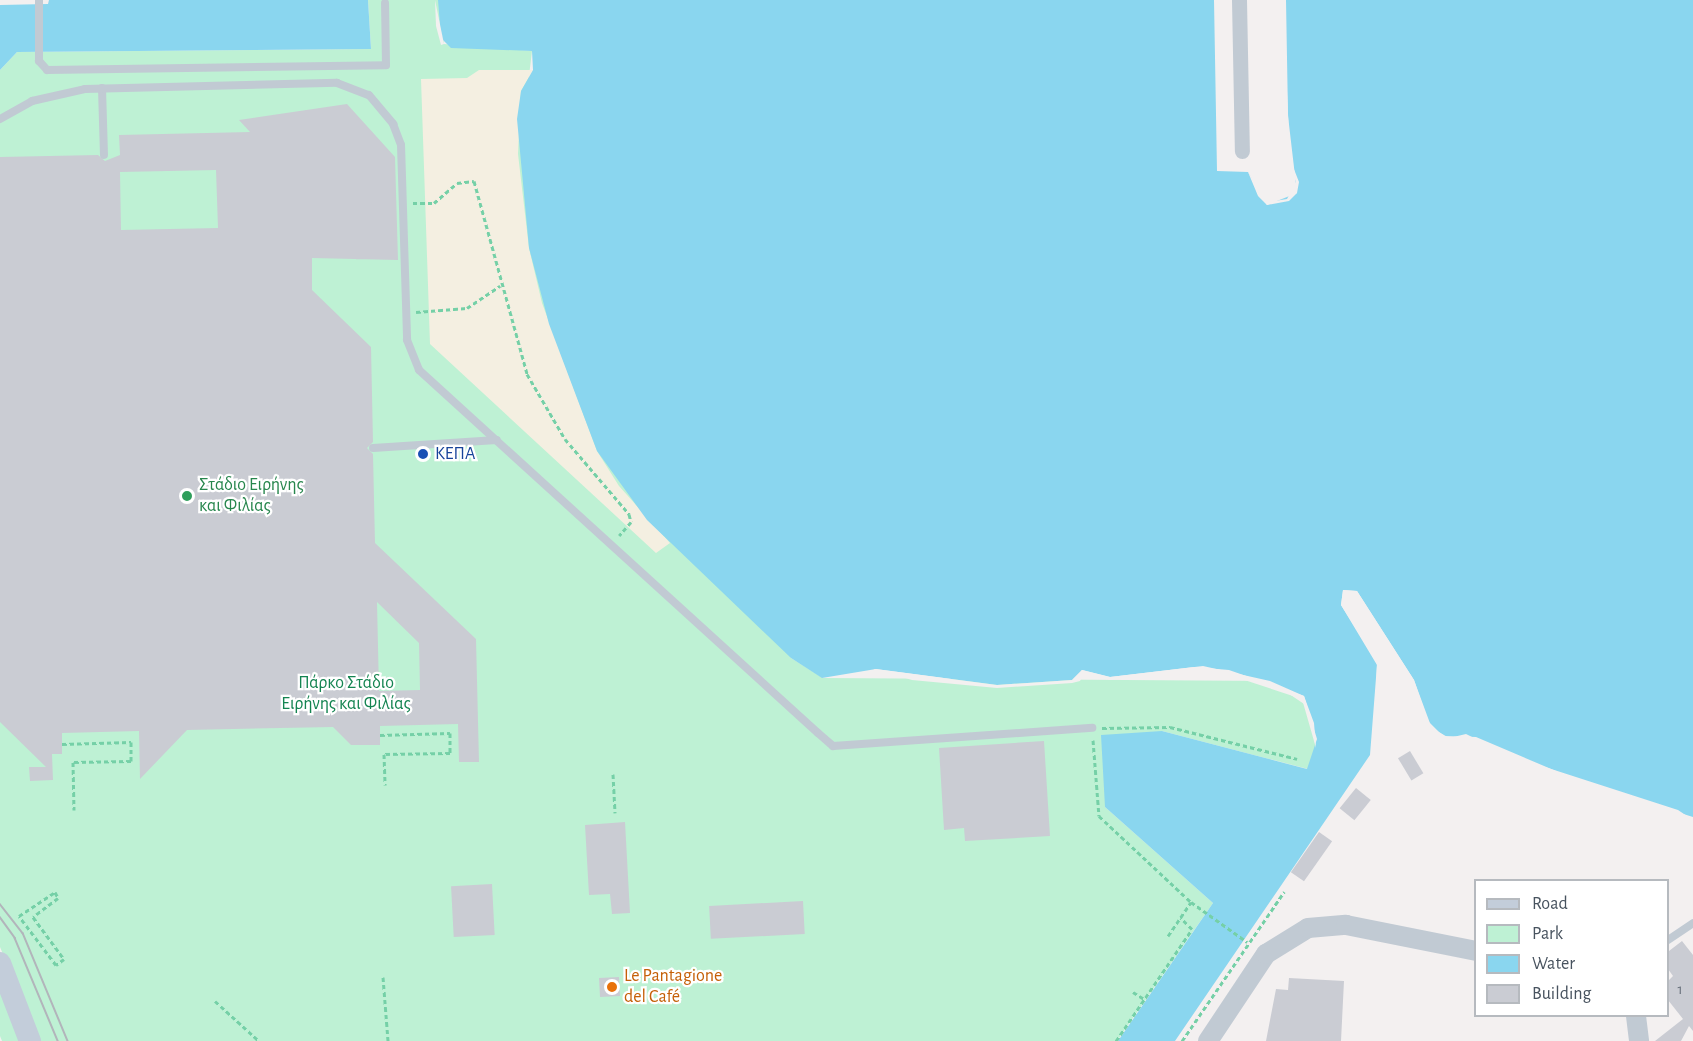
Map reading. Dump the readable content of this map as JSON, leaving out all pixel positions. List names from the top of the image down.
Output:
{
  "parks": ["Πάρκο Στάδιο Ειρήνης και Φιλίας"],
  "places": ["ΚΕΠΑ", "Στάδιο Ειρήνης και Φιλίας", "Le Pantagione del Café"],
  "house_numbers": ["1"],
  "legend": [
    "Road",
    "Park",
    "Water",
    "Building"
  ]
}
